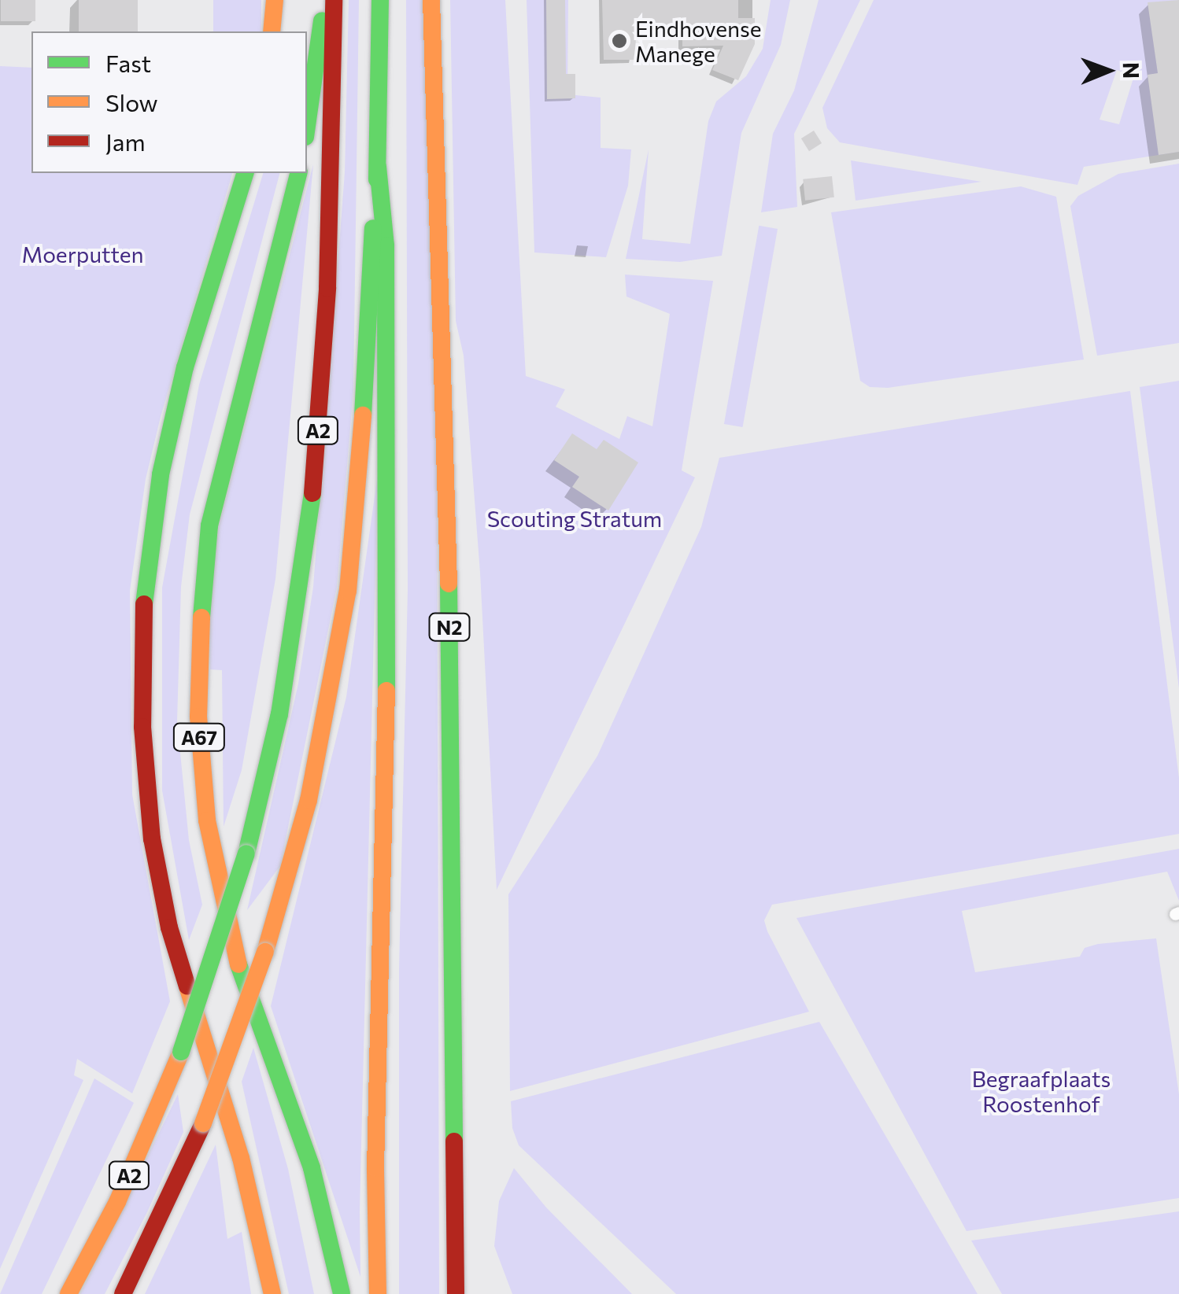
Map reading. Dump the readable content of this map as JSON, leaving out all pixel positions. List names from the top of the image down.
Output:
{
  "streets": {
    "highway": ["A2", "N2", "A67"]
  },
  "parks": ["Moerputten", "Scouting Stratum", "Begraafplaats Roostenhof"],
  "places": ["Eindhovense Manege"],
  "legend": ["Fast", "Slow", "Jam"],
  "north": "right"
}
